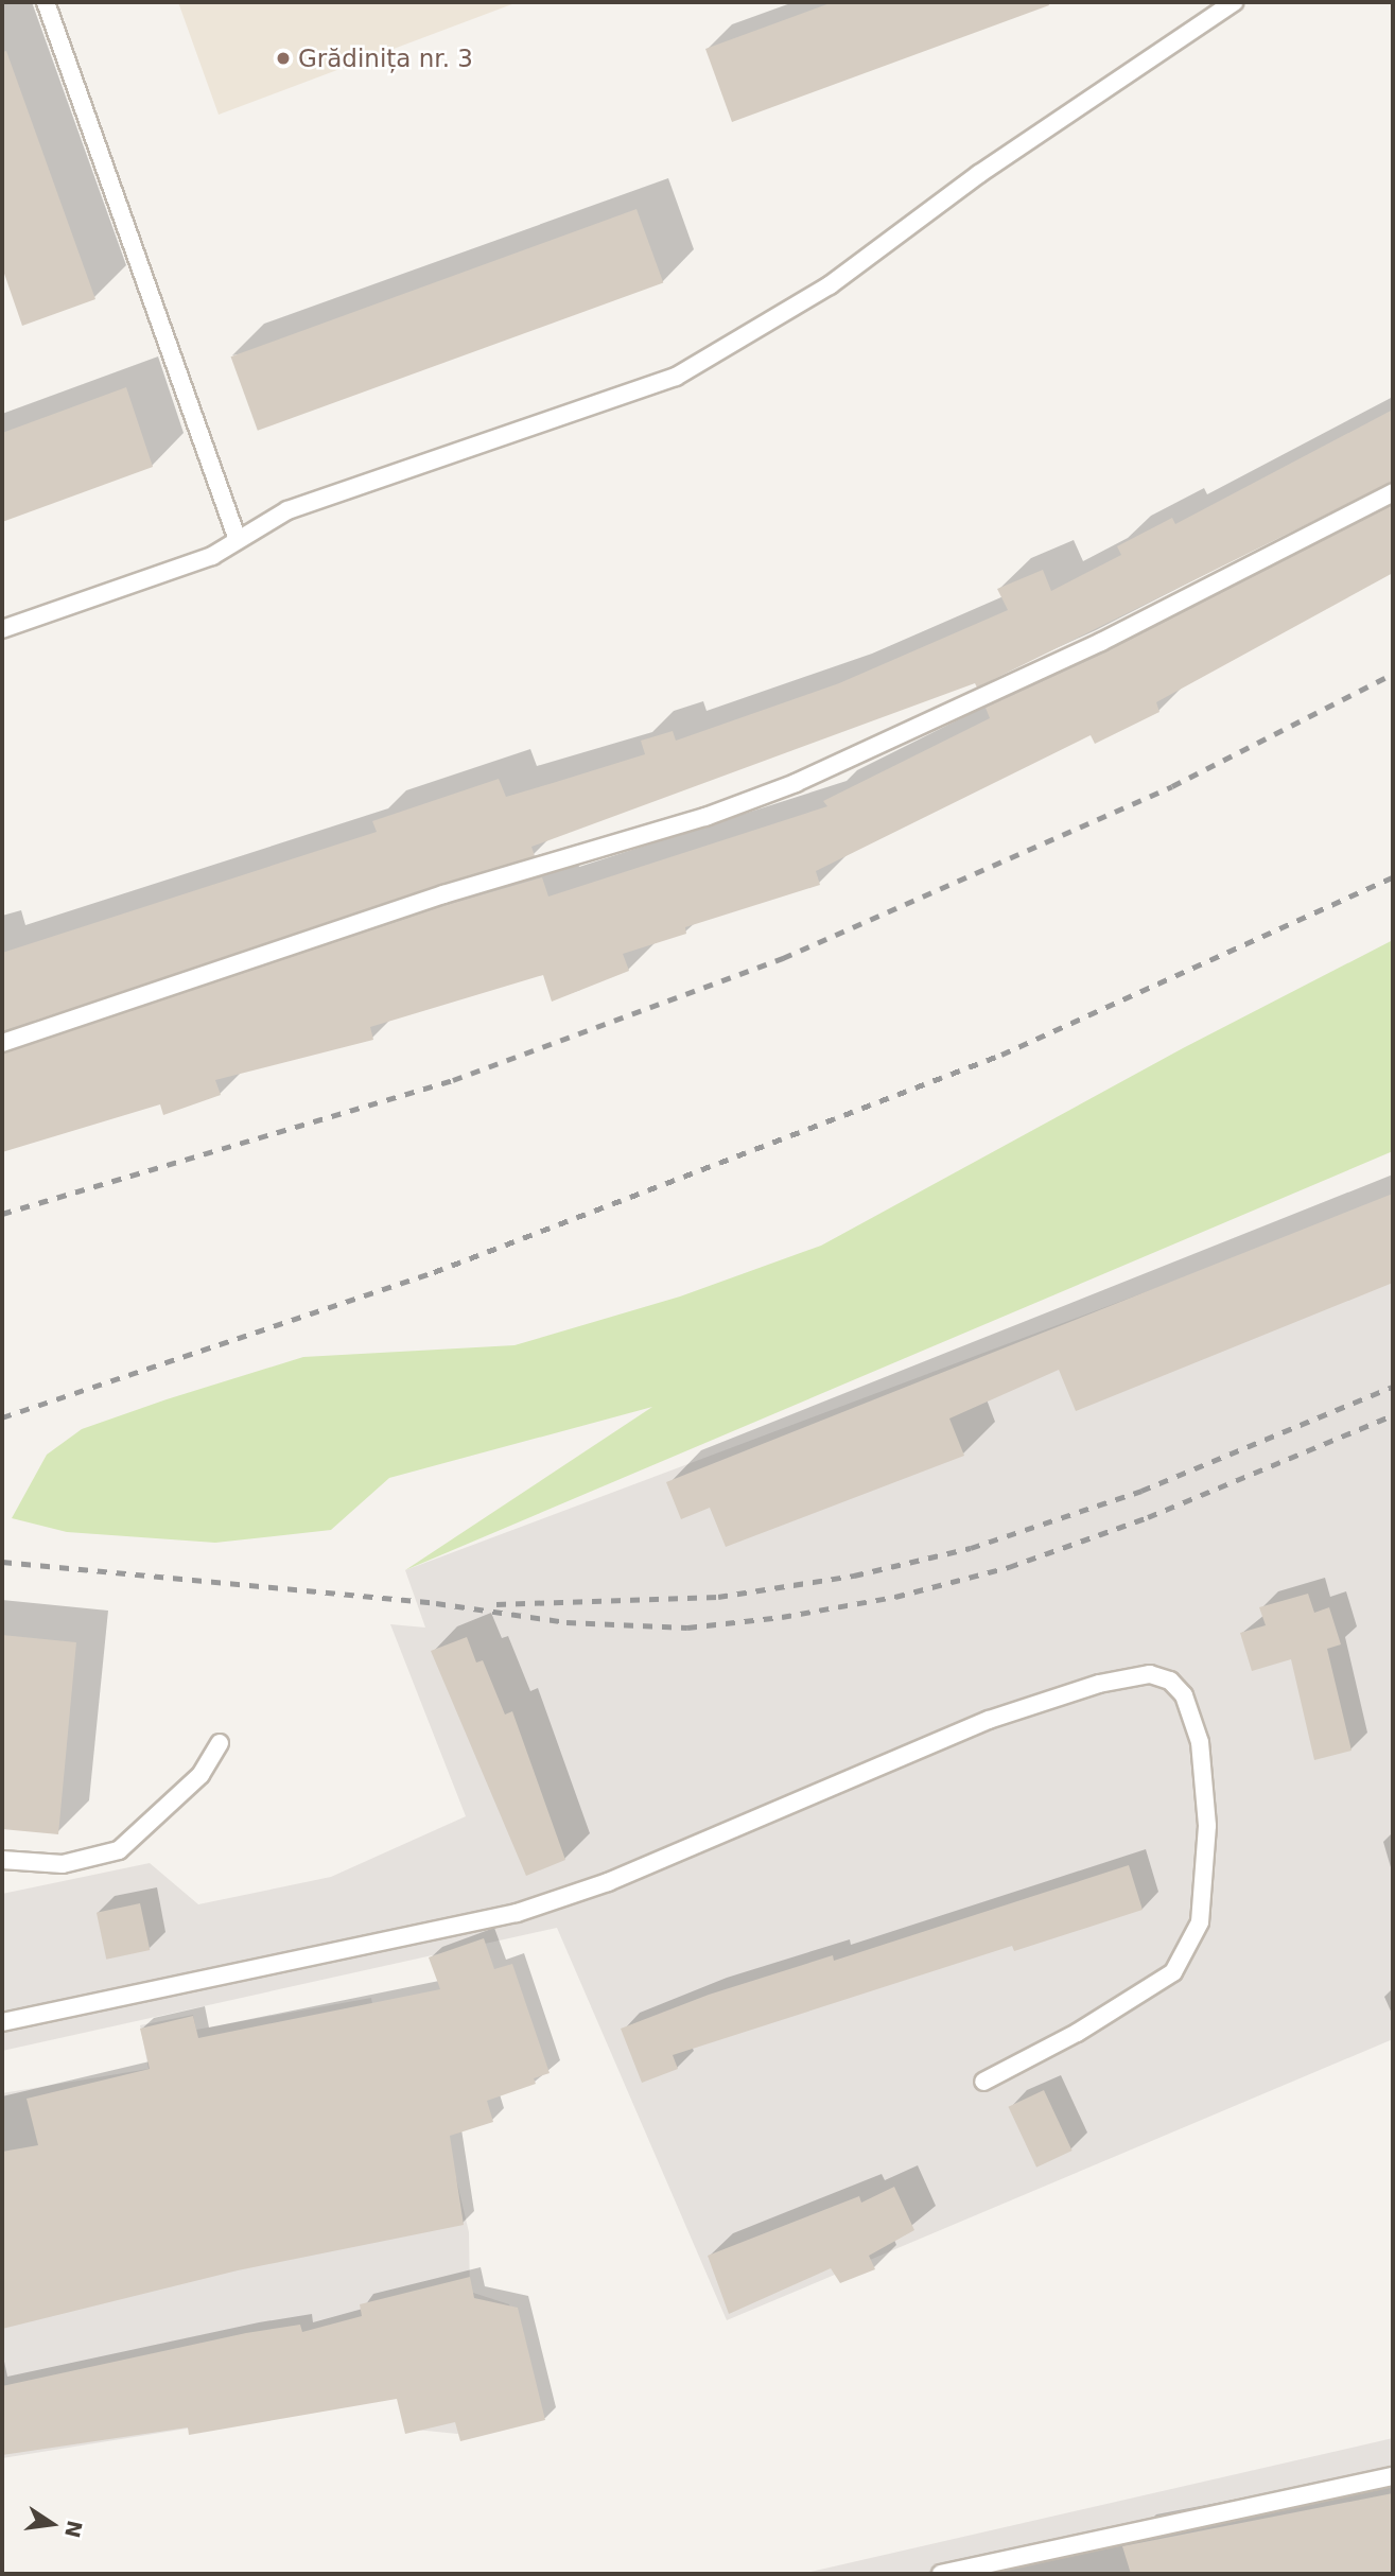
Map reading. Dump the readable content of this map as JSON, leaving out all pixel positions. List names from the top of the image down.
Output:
{
  "places": ["Grădinița nr. 3"],
  "north": "right"
}
